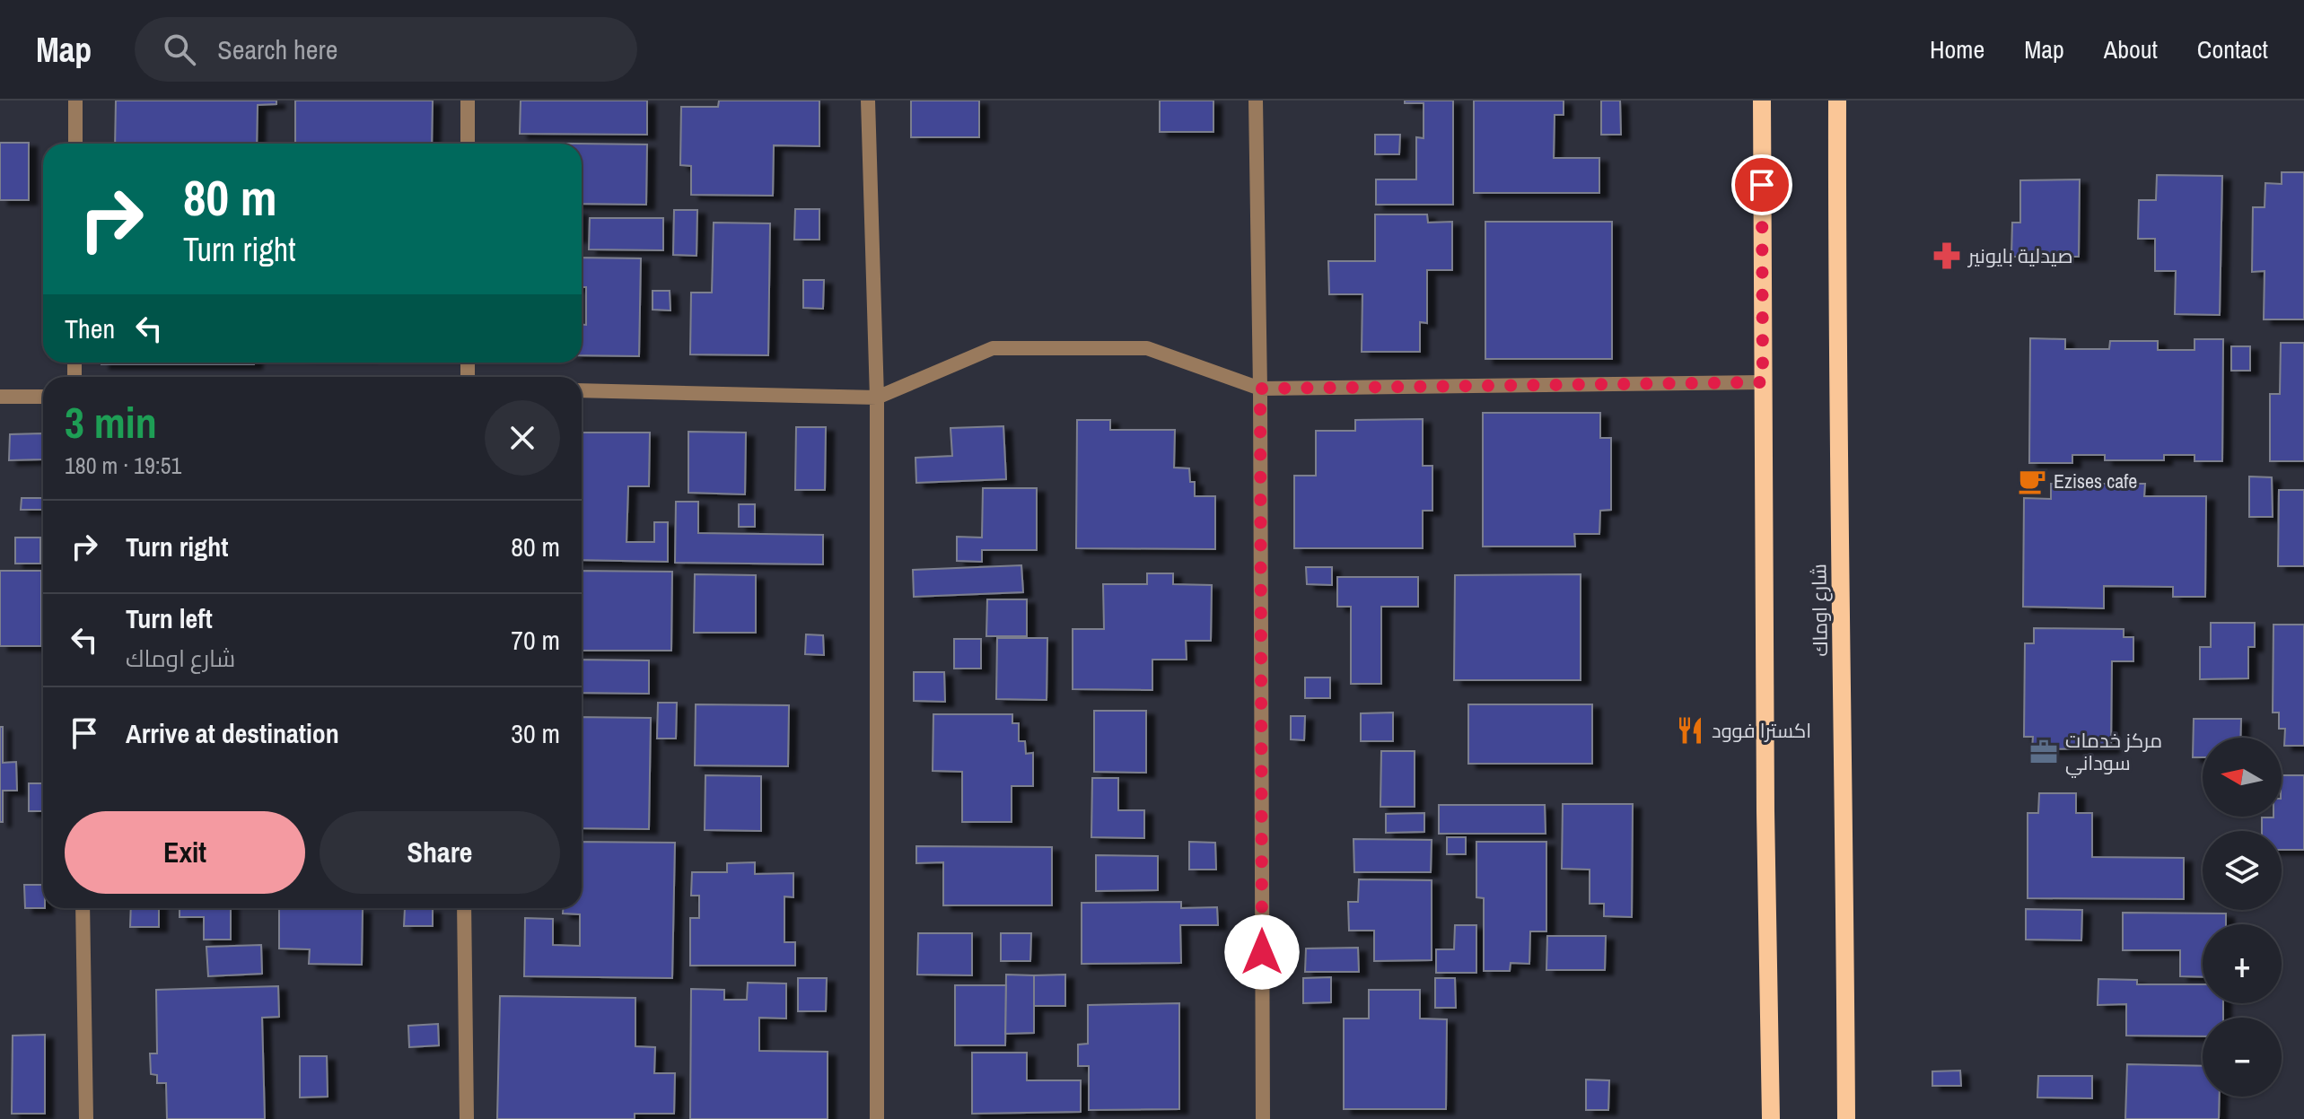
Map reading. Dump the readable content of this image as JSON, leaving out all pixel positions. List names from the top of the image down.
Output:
{
  "streets": {
    "main road": ["شارع اوماك"]
  },
  "places": {
    "pharmacy": ["صيدلية بايونير"],
    "cafe": ["Ezises cafe"],
    "restaurant": ["اكسترا فوود"],
    "office": ["مركز خدمات سوداني"]
  },
  "north": "left",
  "page": {
    "header": "Map",
    "search": "Search here",
    "nav": [
      "Home",
      "Map",
      "About",
      "Contact"
    ],
    "turn": ["80 m", "Turn right"],
    "then": "Then",
    "heading": ["3 min", "180 m · 19:51"],
    "list": [
      {
        "name": "Turn right",
        "value": "80 m"
      },
      {
        "name": "Turn left",
        "note": "شارع اوماك",
        "value": "70 m"
      },
      {
        "name": "Arrive at destination",
        "value": "30 m"
      }
    ],
    "map_buttons": ["+", "−"],
    "buttons": ["Exit", "Share"]
  }
}
